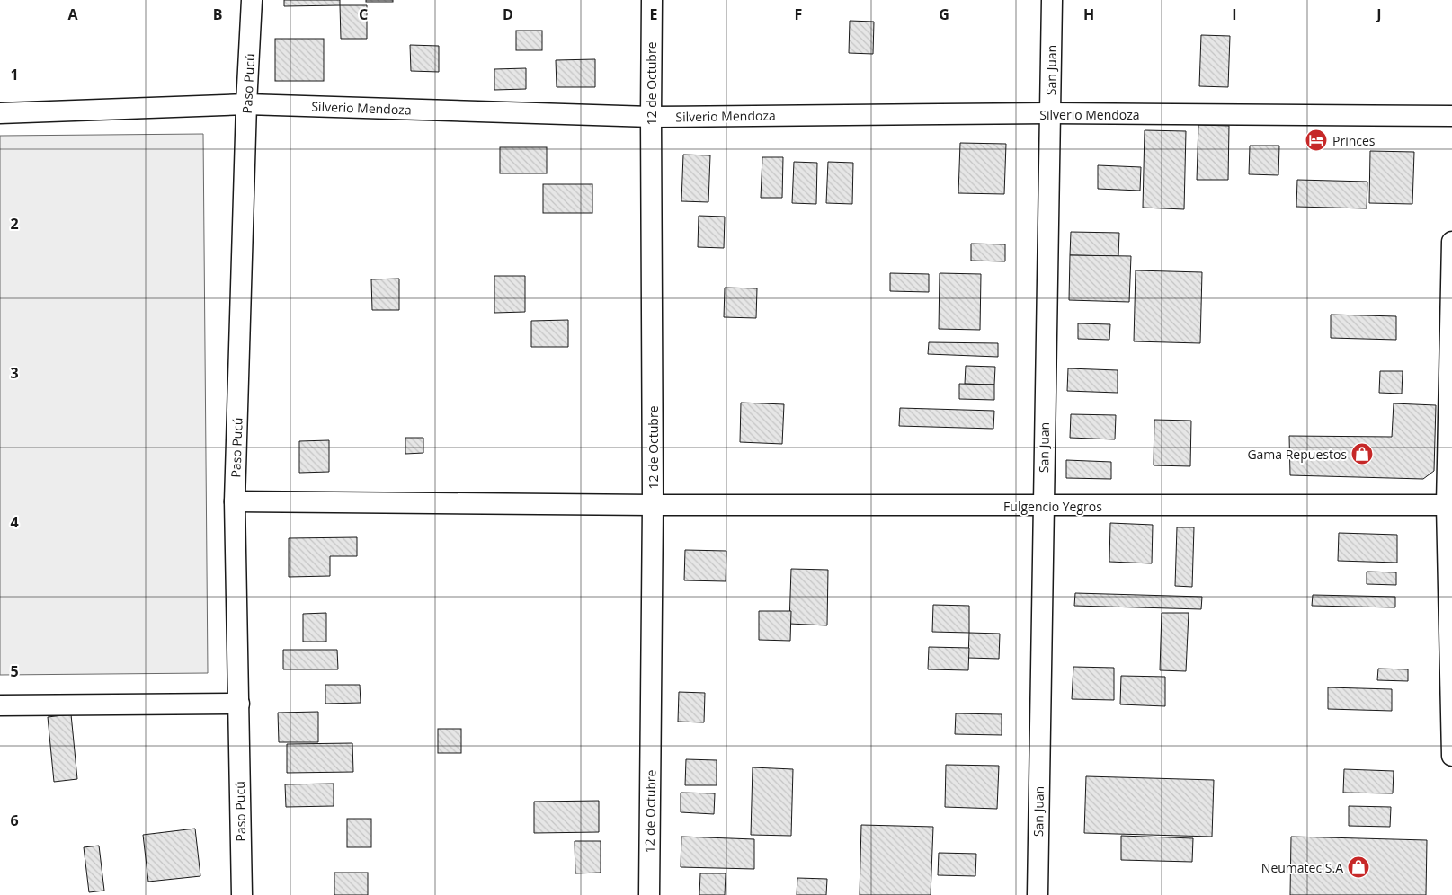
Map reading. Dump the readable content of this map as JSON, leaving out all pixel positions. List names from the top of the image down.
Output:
{
  "streets": {
    "street": [
      "San Juan",
      "Paso Pucú",
      "12 de Octubre",
      "Silverio Mendoza",
      "Fulgencio Yegros"
    ]
  },
  "crossings": [
    ["San Juan", "Silverio Mendoza"],
    ["San Juan", "Fulgencio Yegros"],
    ["Paso Pucú", "Silverio Mendoza"],
    ["Paso Pucú", "Fulgencio Yegros"],
    ["12 de Octubre", "Silverio Mendoza"],
    ["12 de Octubre", "Fulgencio Yegros"]
  ],
  "places": {
    "hotel": ["Princes"],
    "shop": ["Gama Repuestos", "Neumatec S.A"]
  },
  "grid": {
    "columns": [
      "A",
      "B",
      "C",
      "D",
      "E",
      "F",
      "G",
      "H",
      "I",
      "J"
    ],
    "rows": [
      "1",
      "2",
      "3",
      "4",
      "5",
      "6"
    ]
  }
}
